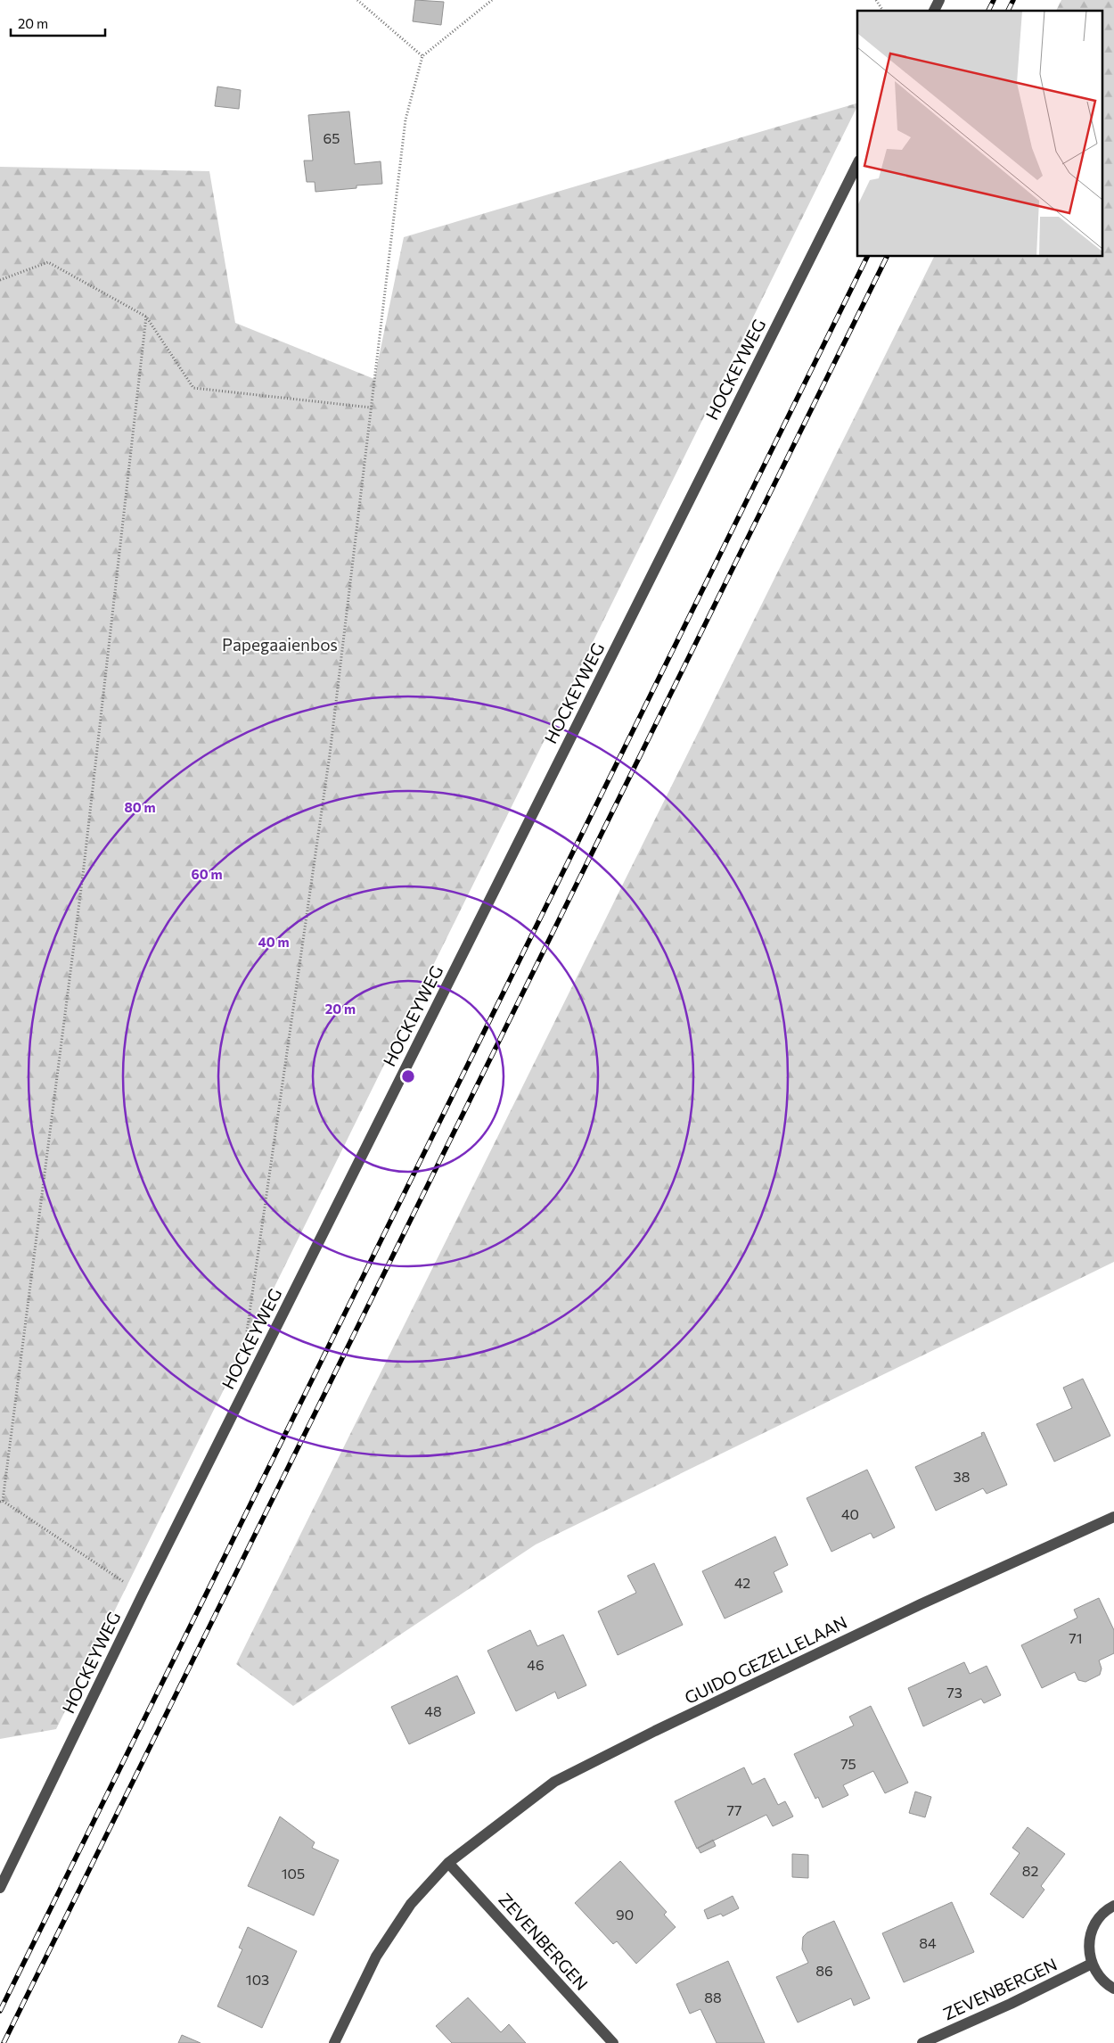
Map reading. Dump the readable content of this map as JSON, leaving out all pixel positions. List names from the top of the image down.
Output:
{
  "streets": {
    "street": ["HOCKEYWEG", "GUIDO GEZELLELAAN", "ZEVENBERGEN"]
  },
  "crossings": [
    ["GUIDO GEZELLELAAN", "ZEVENBERGEN"]
  ],
  "parks": ["Papegaaienbos"],
  "house_numbers": [
    "65",
    "38",
    "40",
    "42",
    "71",
    "46",
    "73",
    "48",
    "75",
    "77",
    "82",
    "105",
    "90",
    "84",
    "86",
    "103",
    "88"
  ],
  "scale_bar": "20 m",
  "rings": [
    "80 m",
    "60 m",
    "40 m",
    "20 m"
  ]
}
